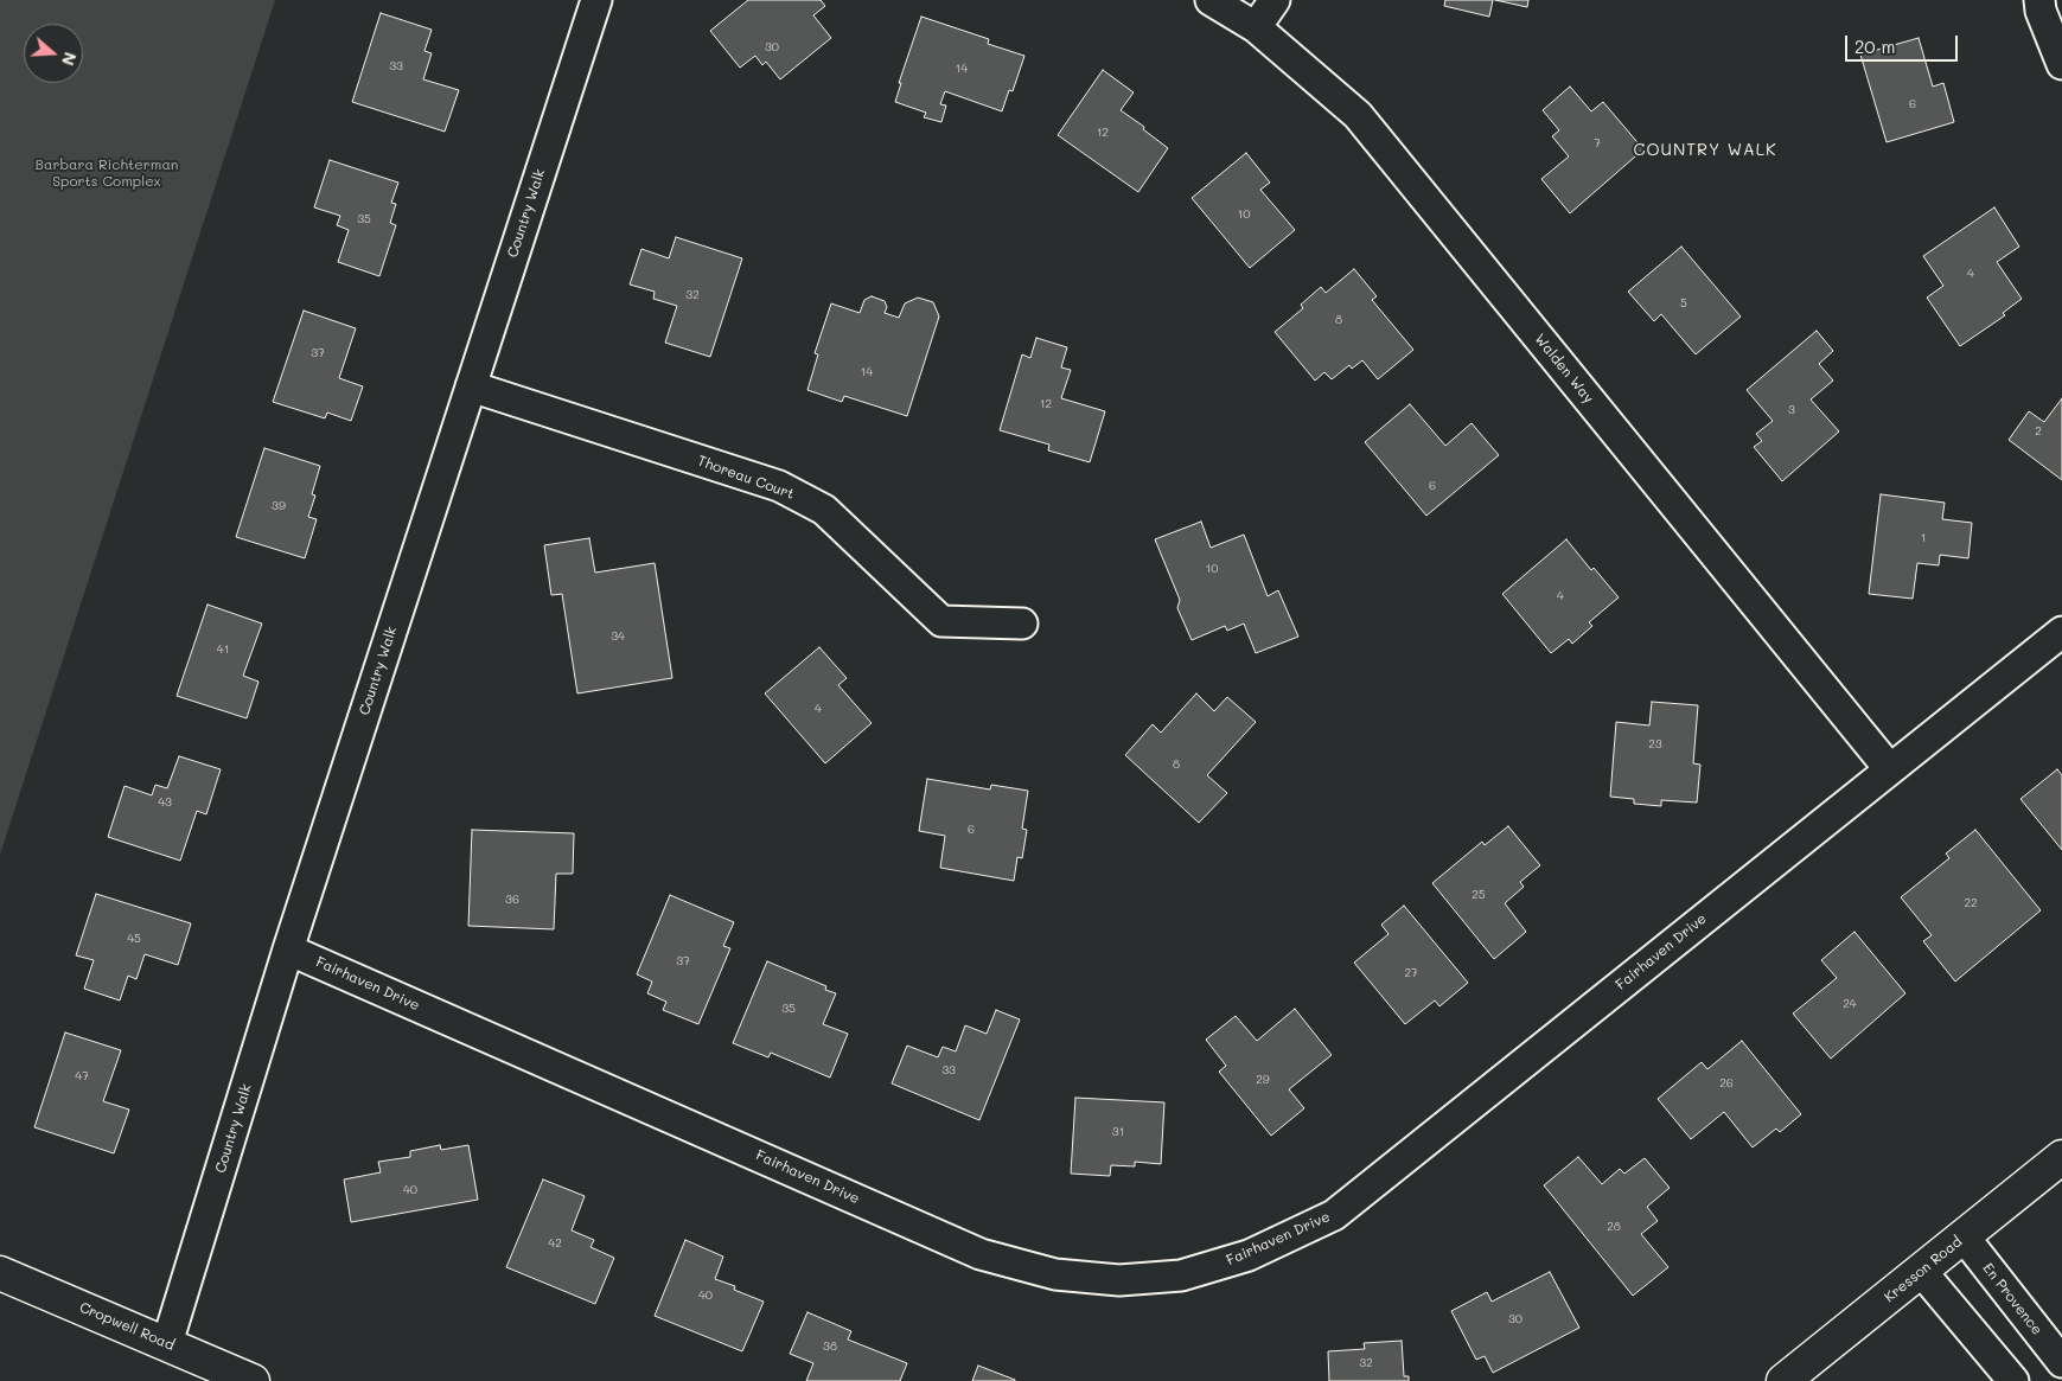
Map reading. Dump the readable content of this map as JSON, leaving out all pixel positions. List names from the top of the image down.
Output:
{
  "streets": {
    "street": [
      "Country Walk",
      "Walden Way",
      "Thoreau Court",
      "Fairhaven Drive",
      "Kresson Road",
      "En Provence",
      "Cropwell Road"
    ]
  },
  "crossings": [
    ["Country Walk", "Thoreau Court"],
    ["Country Walk", "Fairhaven Drive"],
    ["Country Walk", "Cropwell Road"],
    ["Walden Way", "Fairhaven Drive"],
    ["Kresson Road", "En Provence"]
  ],
  "districts": ["COUNTRY WALK"],
  "parks": ["Barbara Richterman Sports Complex"],
  "house_numbers": [
    "30",
    "33",
    "14",
    "6",
    "12",
    "7",
    "10",
    "35",
    "4",
    "32",
    "5",
    "8",
    "37",
    "14",
    "12",
    "3",
    "2",
    "6",
    "39",
    "1",
    "10",
    "4",
    "34",
    "41",
    "4",
    "23",
    "8",
    "43",
    "6",
    "25",
    "36",
    "22",
    "45",
    "37",
    "27",
    "24",
    "35",
    "33",
    "47",
    "29",
    "26",
    "31",
    "40",
    "28",
    "42",
    "40",
    "30",
    "38",
    "32"
  ],
  "scale_bar": "20 m",
  "north": "right"
}
